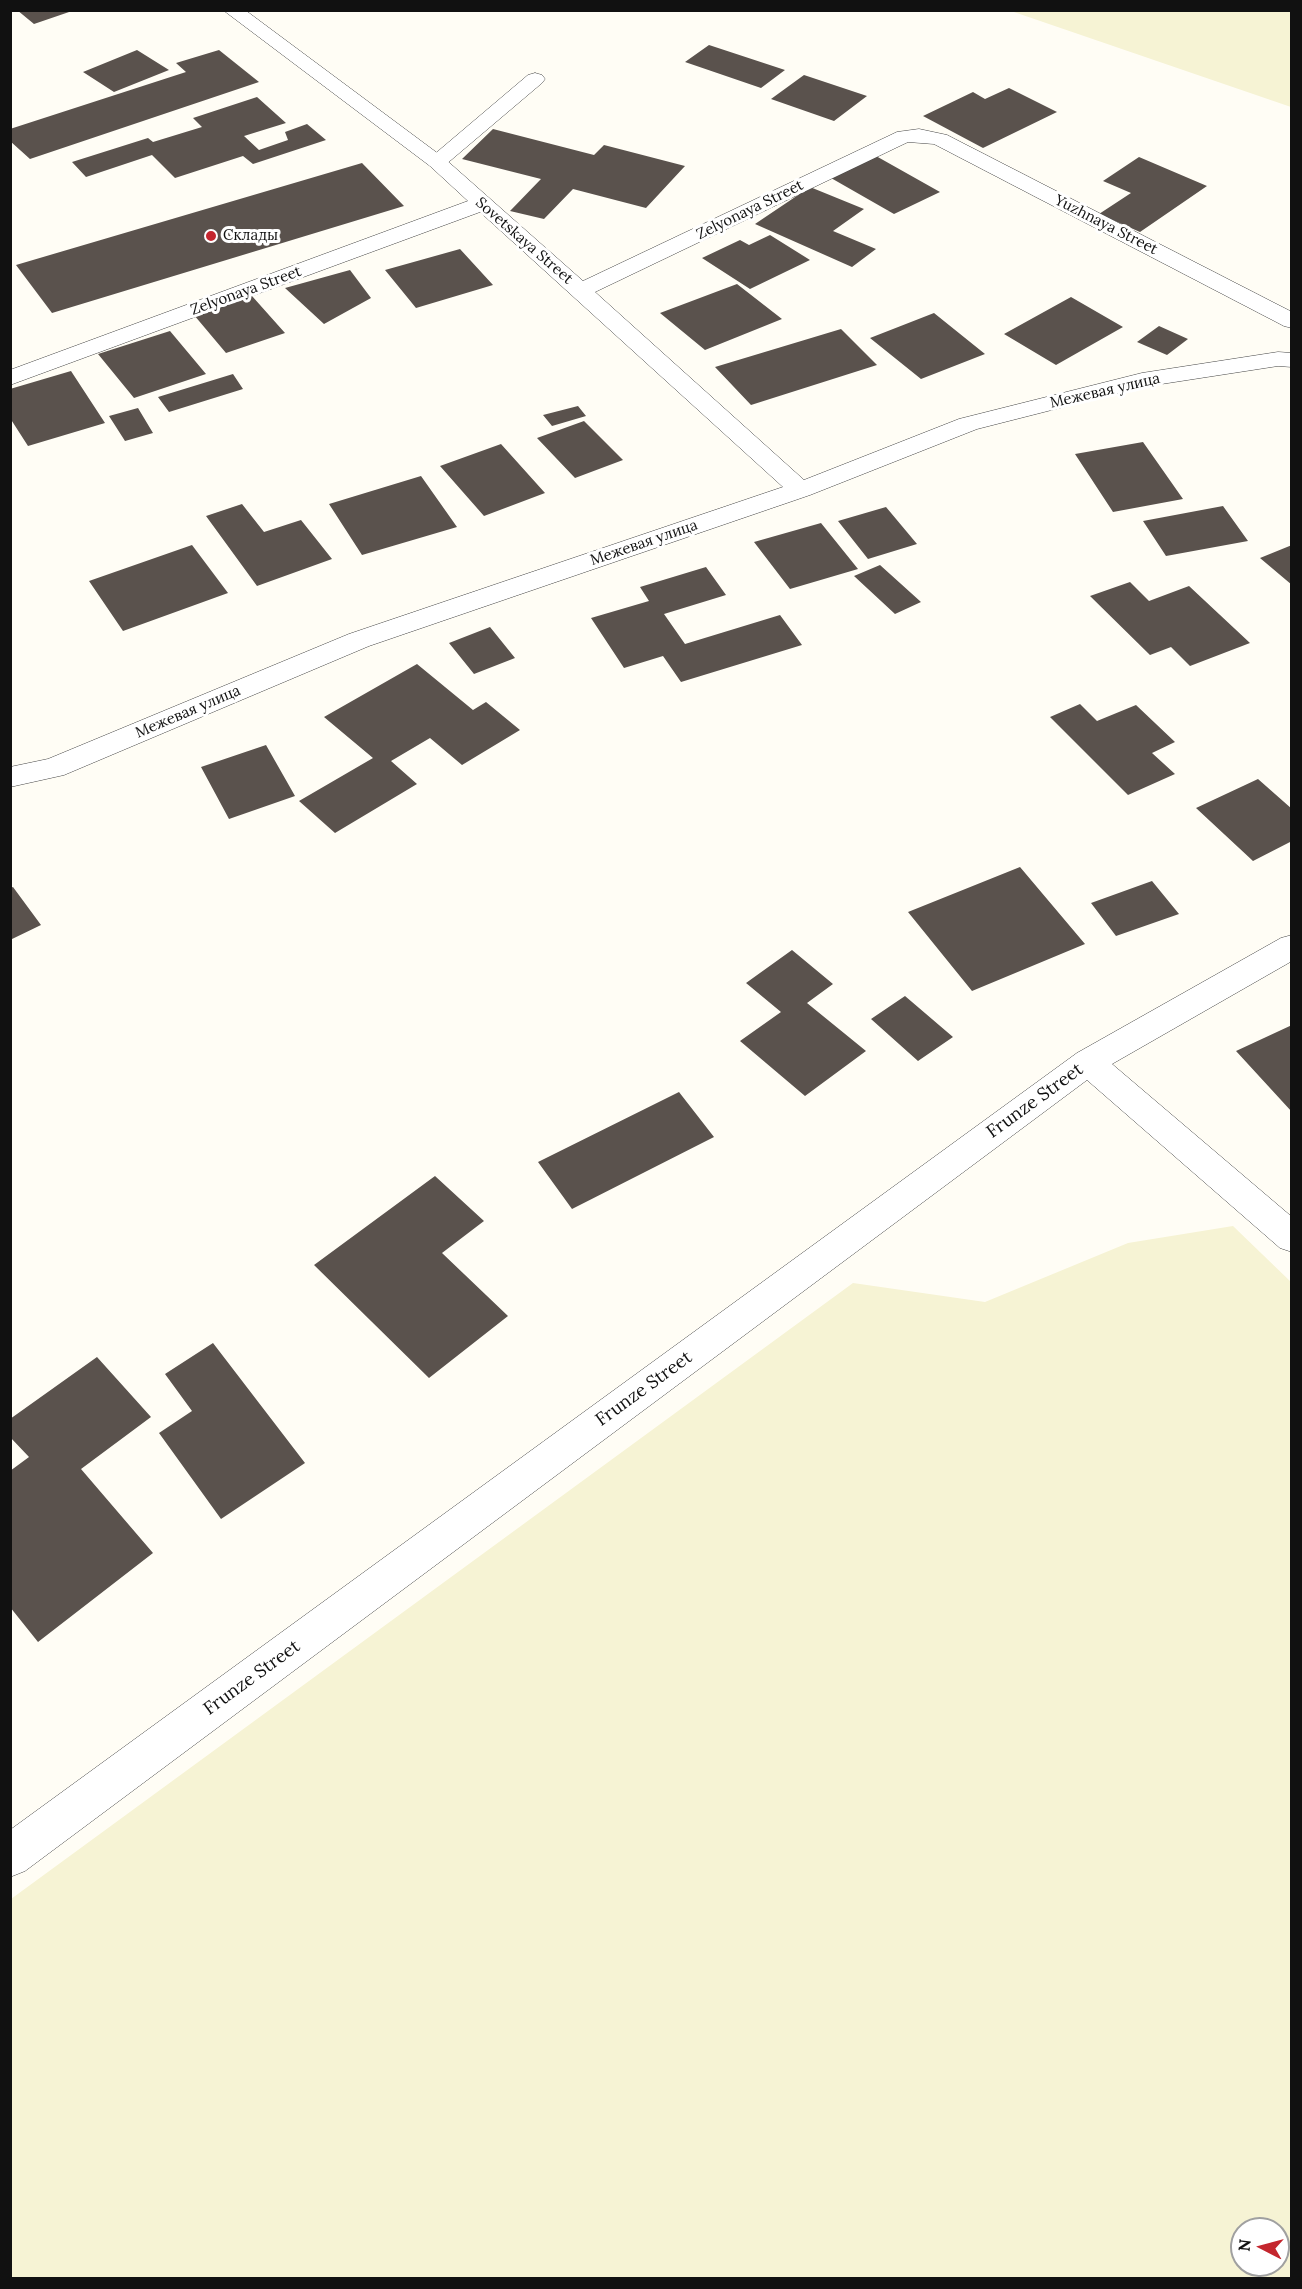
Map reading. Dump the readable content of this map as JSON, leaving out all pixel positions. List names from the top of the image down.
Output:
{
  "streets": {
    "street": [
      "Zelyonaya Street",
      "Yuzhnaya Street",
      "Sovetskaya Street",
      "Межевая улица",
      "Frunze Street"
    ]
  },
  "crossings": [
    ["Zelyonaya Street", "Yuzhnaya Street"],
    ["Zelyonaya Street", "Sovetskaya Street"],
    ["Sovetskaya Street", "Межевая улица"]
  ],
  "places": ["Склады"],
  "north": "left"
}
